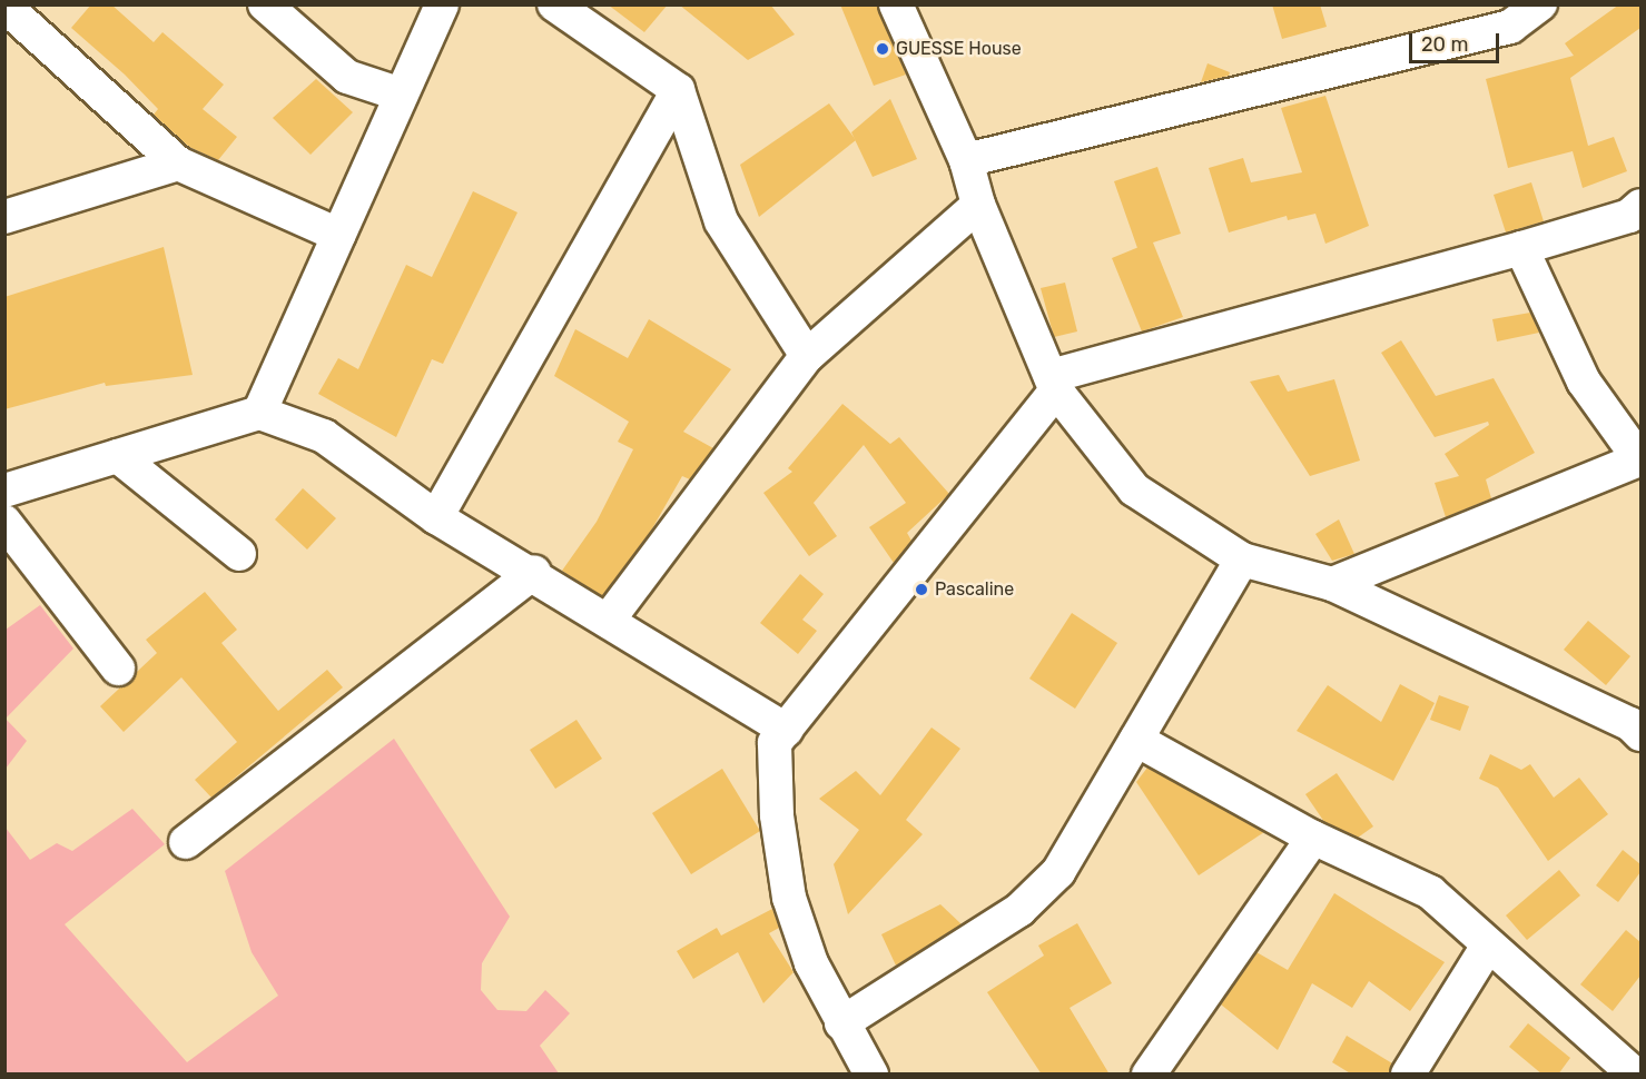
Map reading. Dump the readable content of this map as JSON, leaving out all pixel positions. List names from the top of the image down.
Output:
{
  "places": ["GUESSE House", "Pascaline"],
  "scale_bar": "20 m"
}
